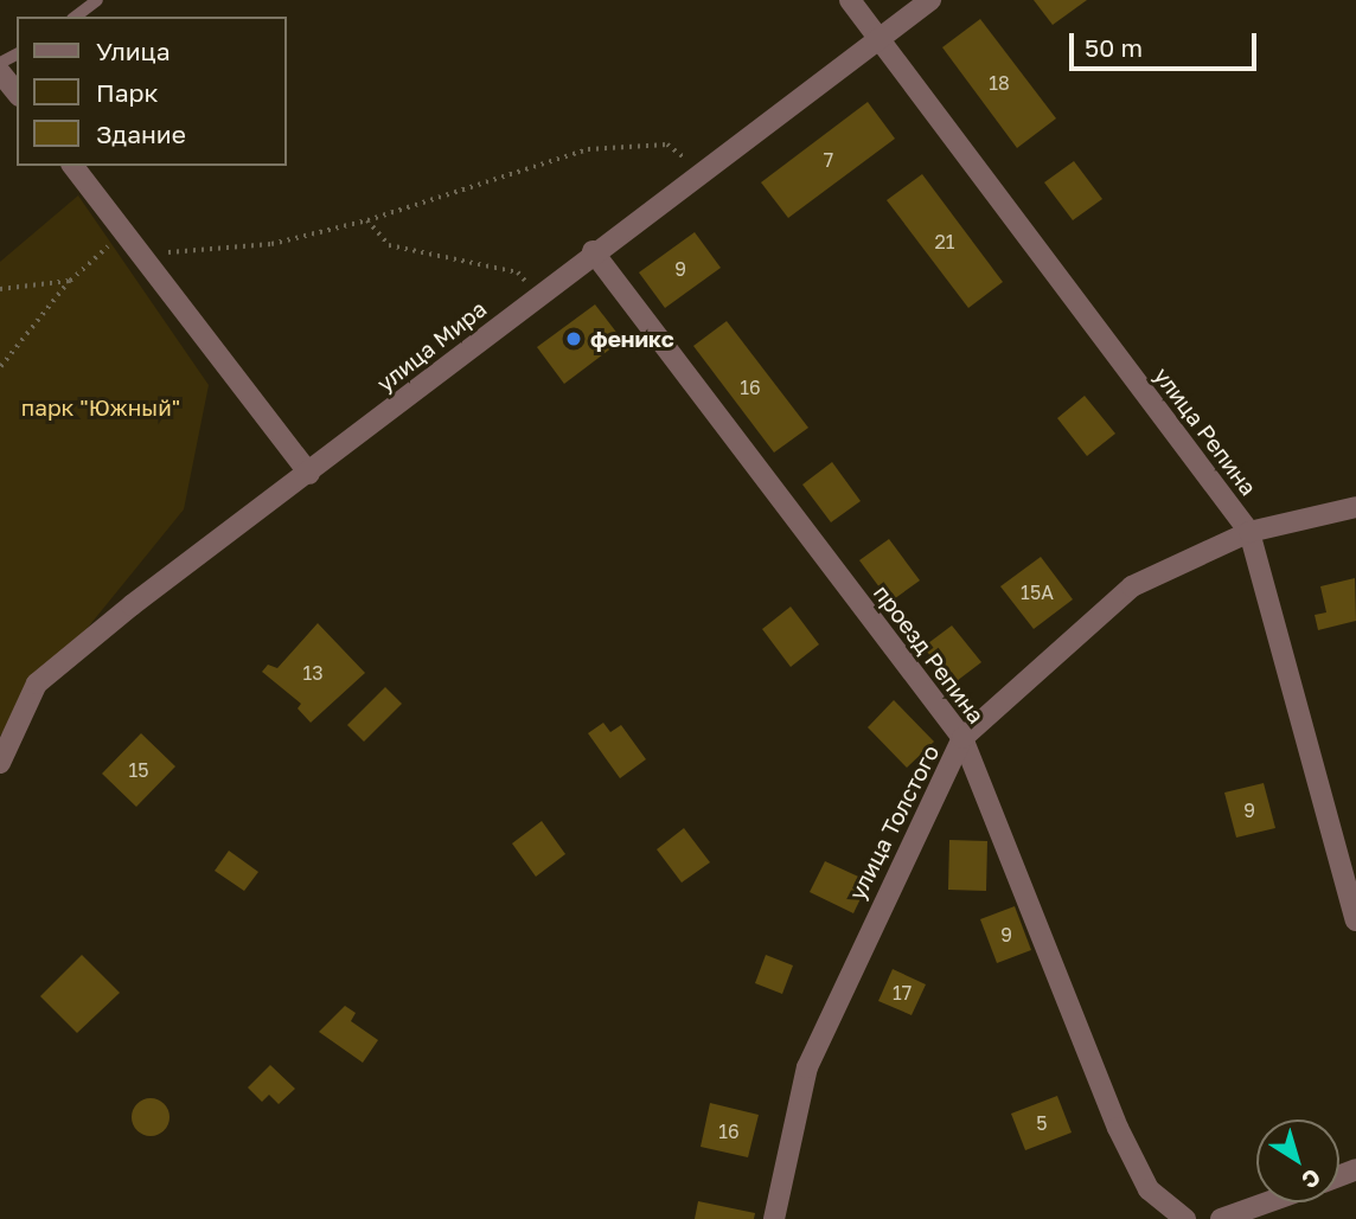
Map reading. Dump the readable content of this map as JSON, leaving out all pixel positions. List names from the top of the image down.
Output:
{
  "streets": {
    "street": [
      "улица Мира",
      "улица Репина",
      "проезд Репина",
      "улица Толстого"
    ]
  },
  "crossings": [
    ["улица Мира", "улица Репина"],
    ["улица Мира", "проезд Репина"],
    ["улица Репина", "улица Толстого"],
    ["проезд Репина", "улица Толстого"]
  ],
  "parks": ["парк \"Южный\""],
  "places": ["феникс"],
  "house_numbers": [
    "18",
    "7",
    "21",
    "9",
    "16",
    "15А",
    "13",
    "15",
    "9",
    "9",
    "17",
    "5",
    "16"
  ],
  "legend": ["Улица", "Парк", "Здание"],
  "scale_bar": "50 m",
  "north": "bottom right"
}
